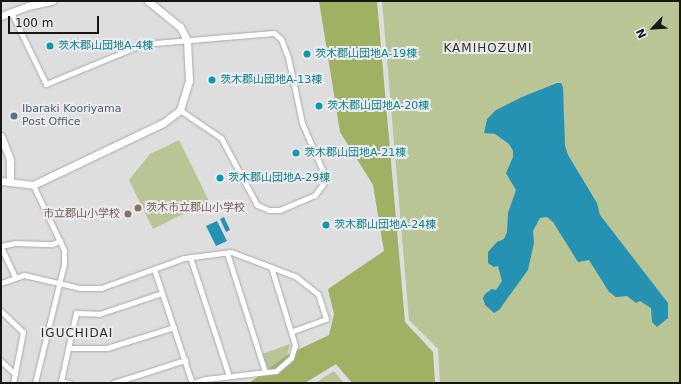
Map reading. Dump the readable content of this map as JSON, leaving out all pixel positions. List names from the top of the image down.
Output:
{
  "districts": ["KAMIHOZUMI", "IGUCHIDAI"],
  "places": [
    "茨木郡山団地A-4棟",
    "茨木郡山団地A-19棟",
    "茨木郡山団地A-13棟",
    "茨木郡山団地A-20棟",
    "Ibaraki Kooriyama Post Office",
    "茨木郡山団地A-21棟",
    "茨木郡山団地A-29棟",
    "茨木市立郡山小学校",
    "市立郡山小学校",
    "茨木郡山団地A-24棟"
  ],
  "scale_bar": "100 m",
  "north": "bottom left"
}
